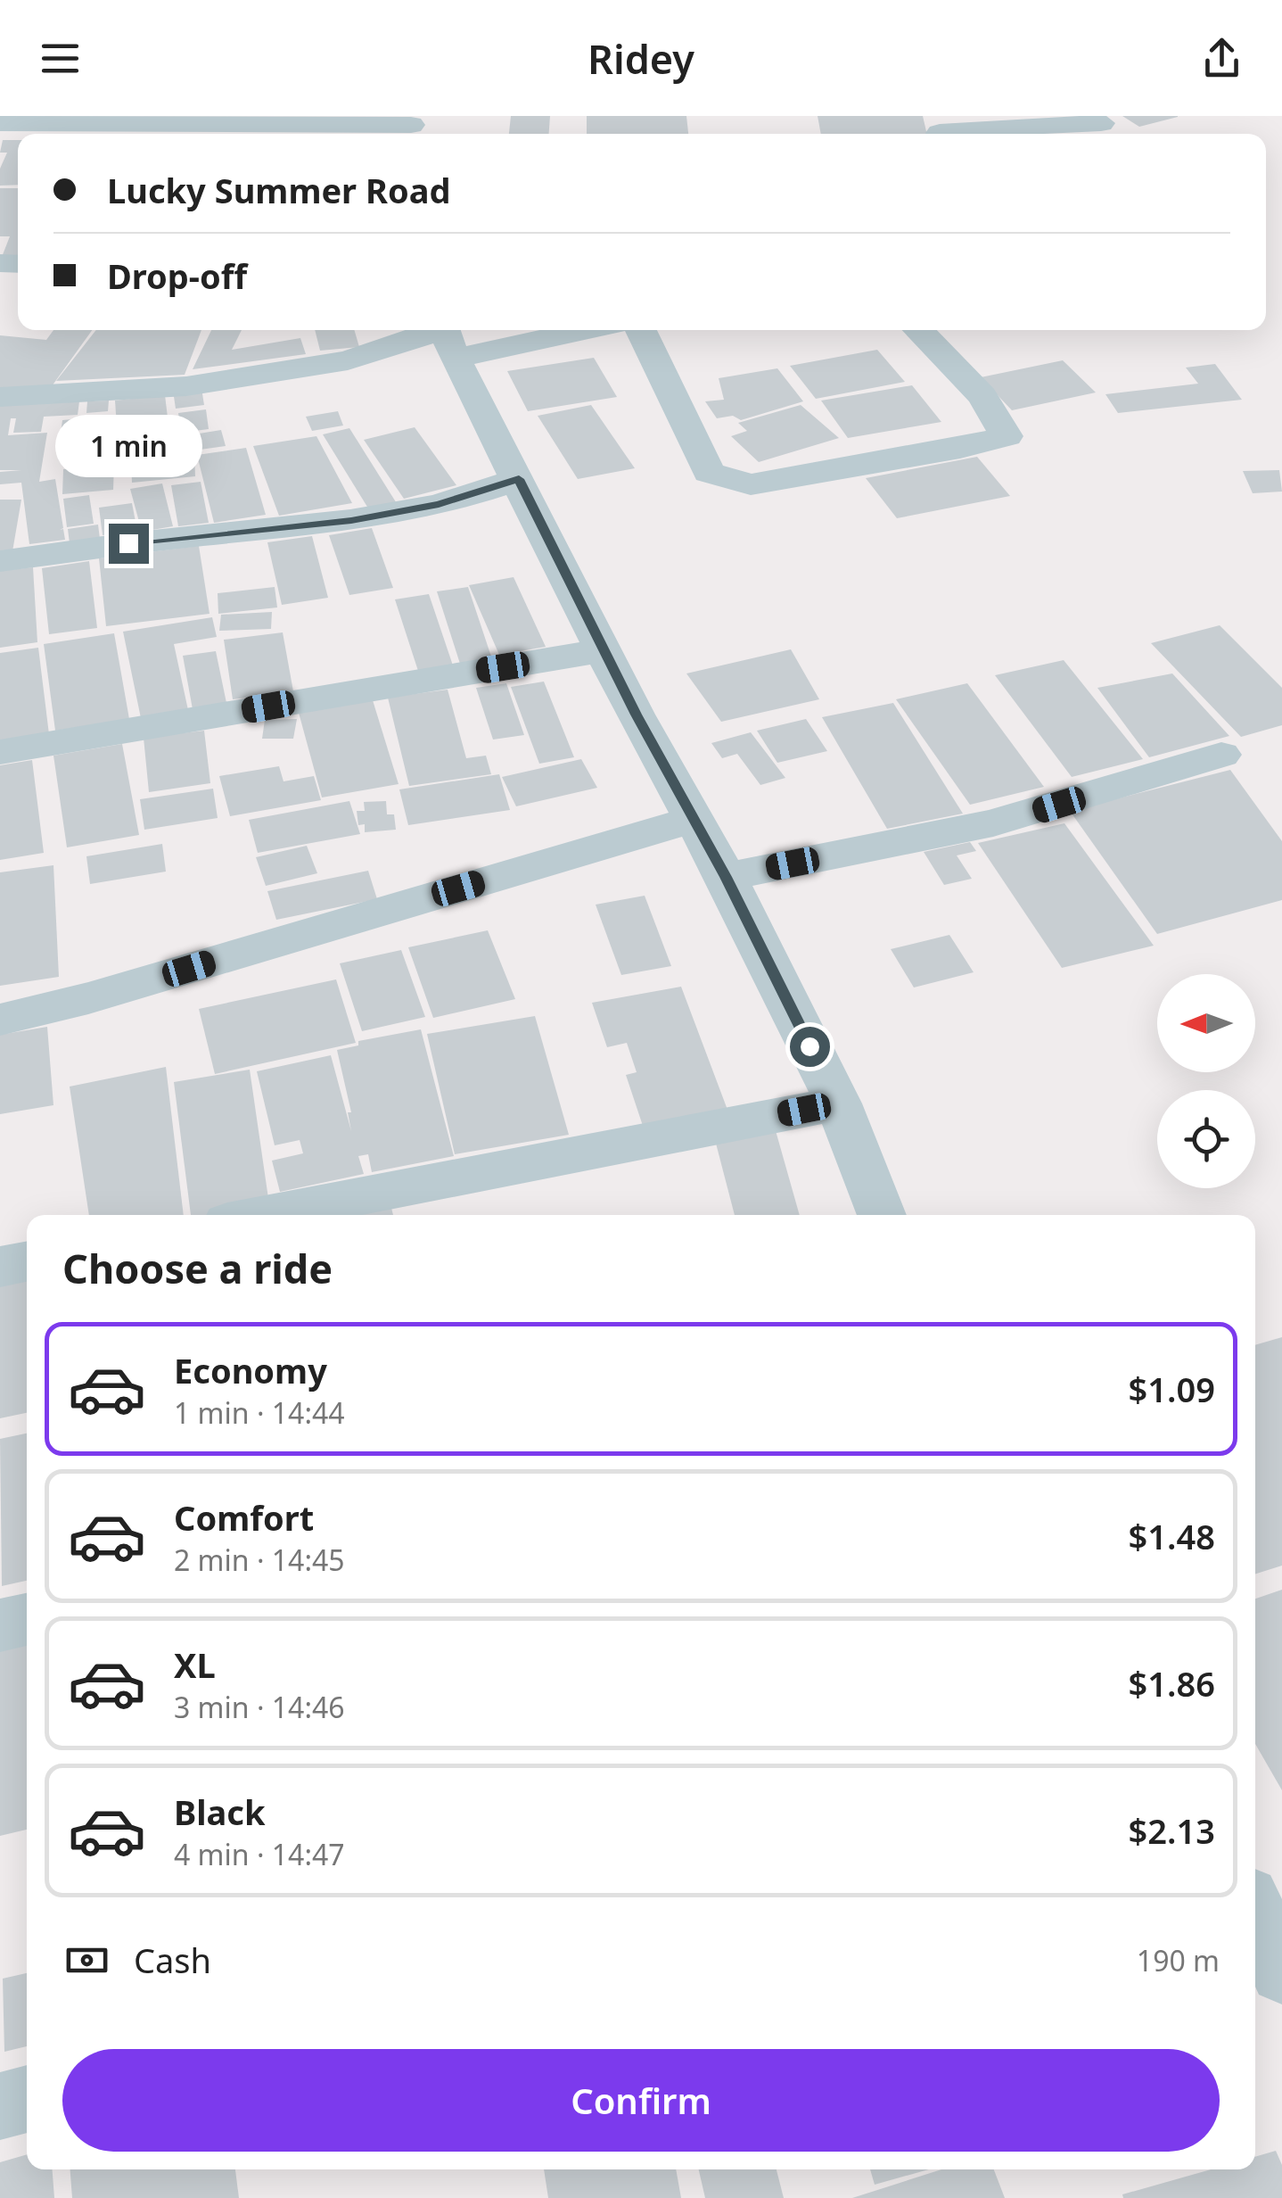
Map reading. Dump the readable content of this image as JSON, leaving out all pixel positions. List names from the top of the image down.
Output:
{
  "north": "left",
  "page": {
    "header": "Ridey",
    "banner": ["Lucky Summer Road", "Drop-off"],
    "bubble": "1 min",
    "heading": "Choose a ride",
    "list": [
      {
        "name": "Economy",
        "note": "1 min · 14:44",
        "value": "$1.09"
      },
      {
        "name": "Comfort",
        "note": "2 min · 14:45",
        "value": "$1.48"
      },
      {
        "name": "XL",
        "note": "3 min · 14:46",
        "value": "$1.86"
      },
      {
        "name": "Black",
        "note": "4 min · 14:47",
        "value": "$2.13"
      }
    ],
    "pay": ["Cash", "190 m"],
    "buttons": "Confirm"
  }
}
